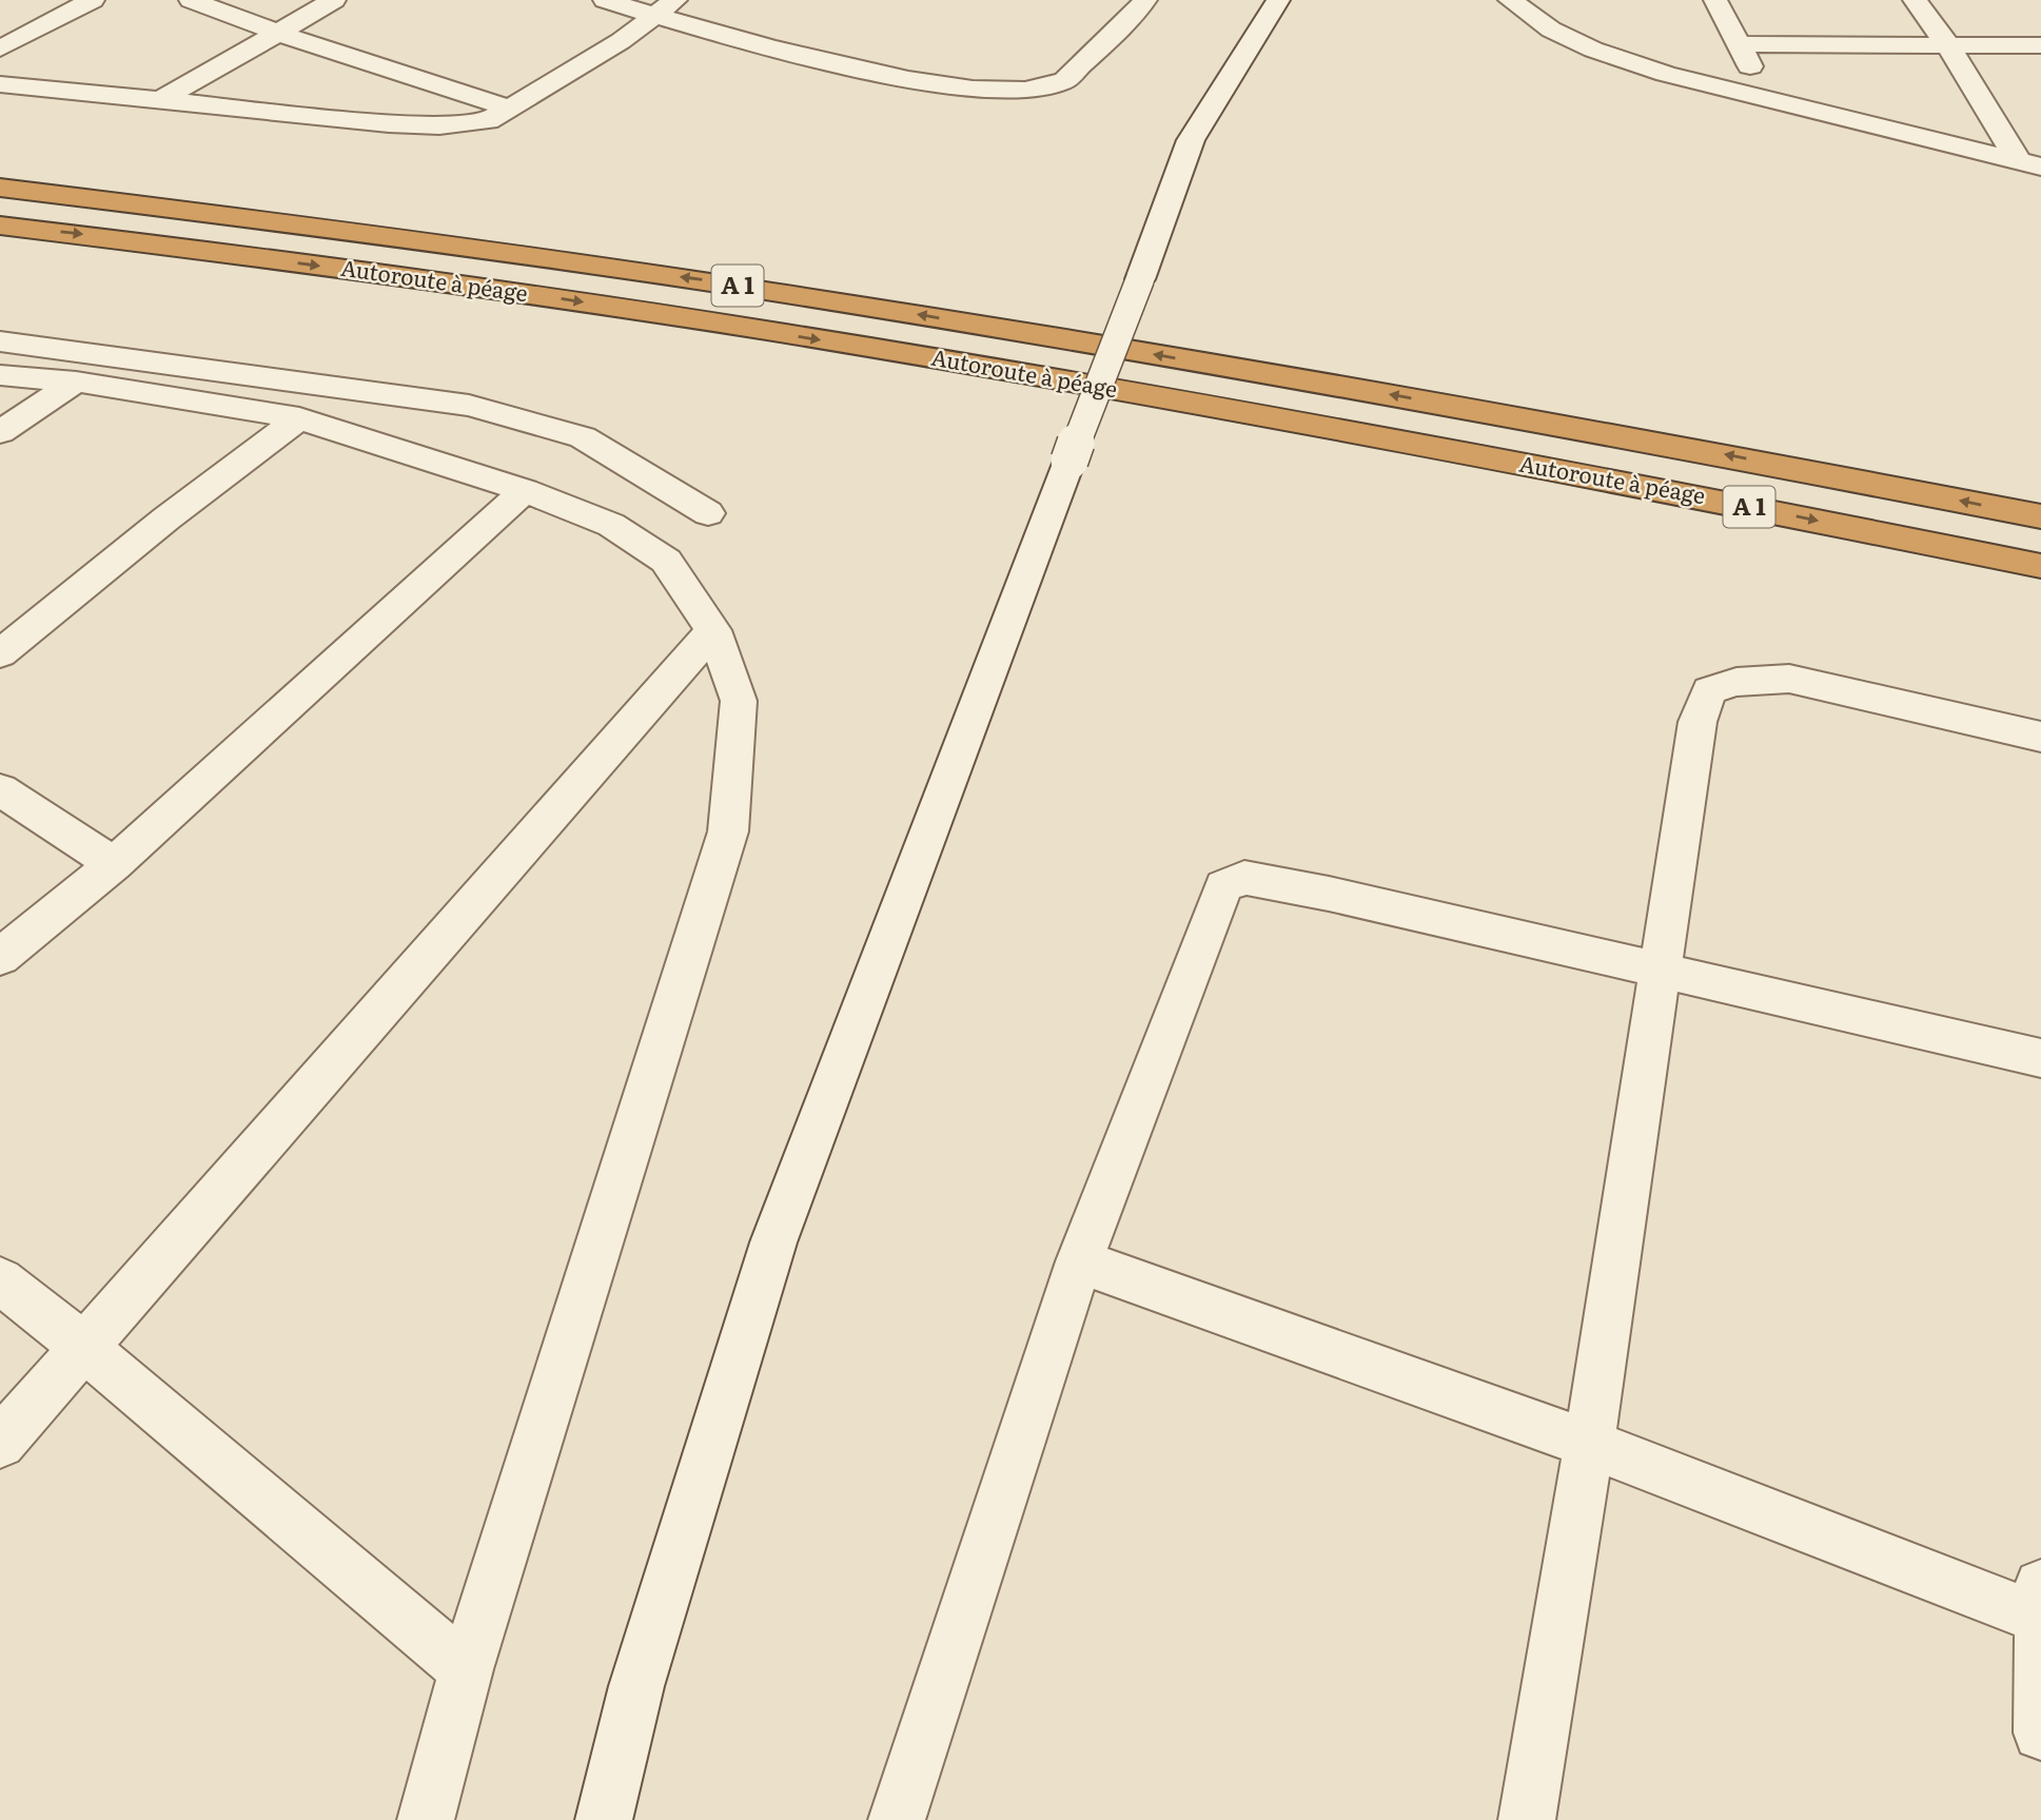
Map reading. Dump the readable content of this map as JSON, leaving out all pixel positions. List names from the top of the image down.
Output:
{
  "streets": {
    "highway": ["Autoroute à péage", "A 1"]
  }
}
